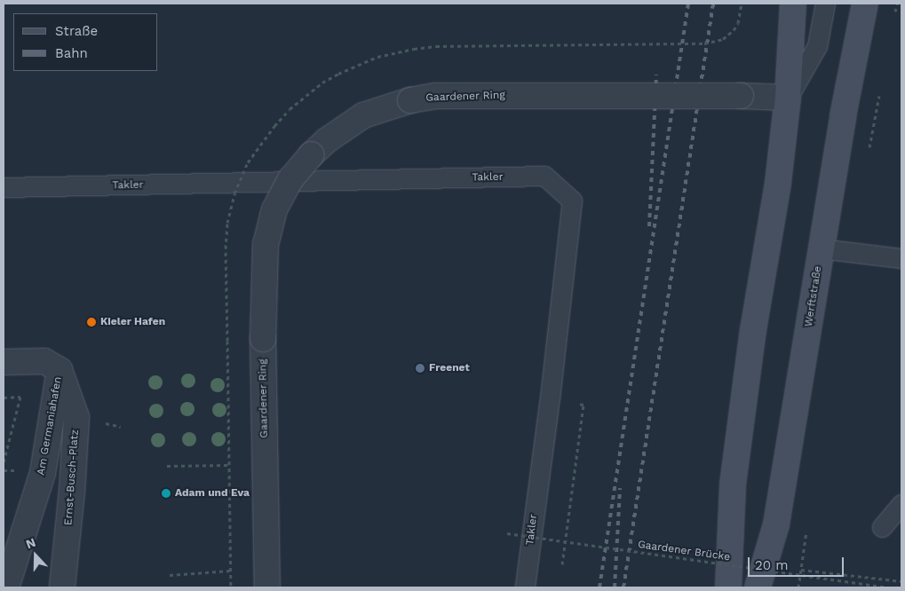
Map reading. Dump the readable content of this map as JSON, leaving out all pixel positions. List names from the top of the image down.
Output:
{
  "streets": {
    "main road": ["Werftstraße"],
    "street": ["Gaardener Ring", "Am Germaniahafen", "Ernst-Busch-Platz"],
    "lane": ["Takler"],
    "path": ["Gaardener Brücke"]
  },
  "crossings": [
    ["Am Germaniahafen", "Ernst-Busch-Platz"]
  ],
  "places": ["Kieler Hafen", "Freenet", "Adam und Eva"],
  "legend": ["Straße", "Bahn"],
  "scale_bar": "20 m",
  "north": "top"
}
